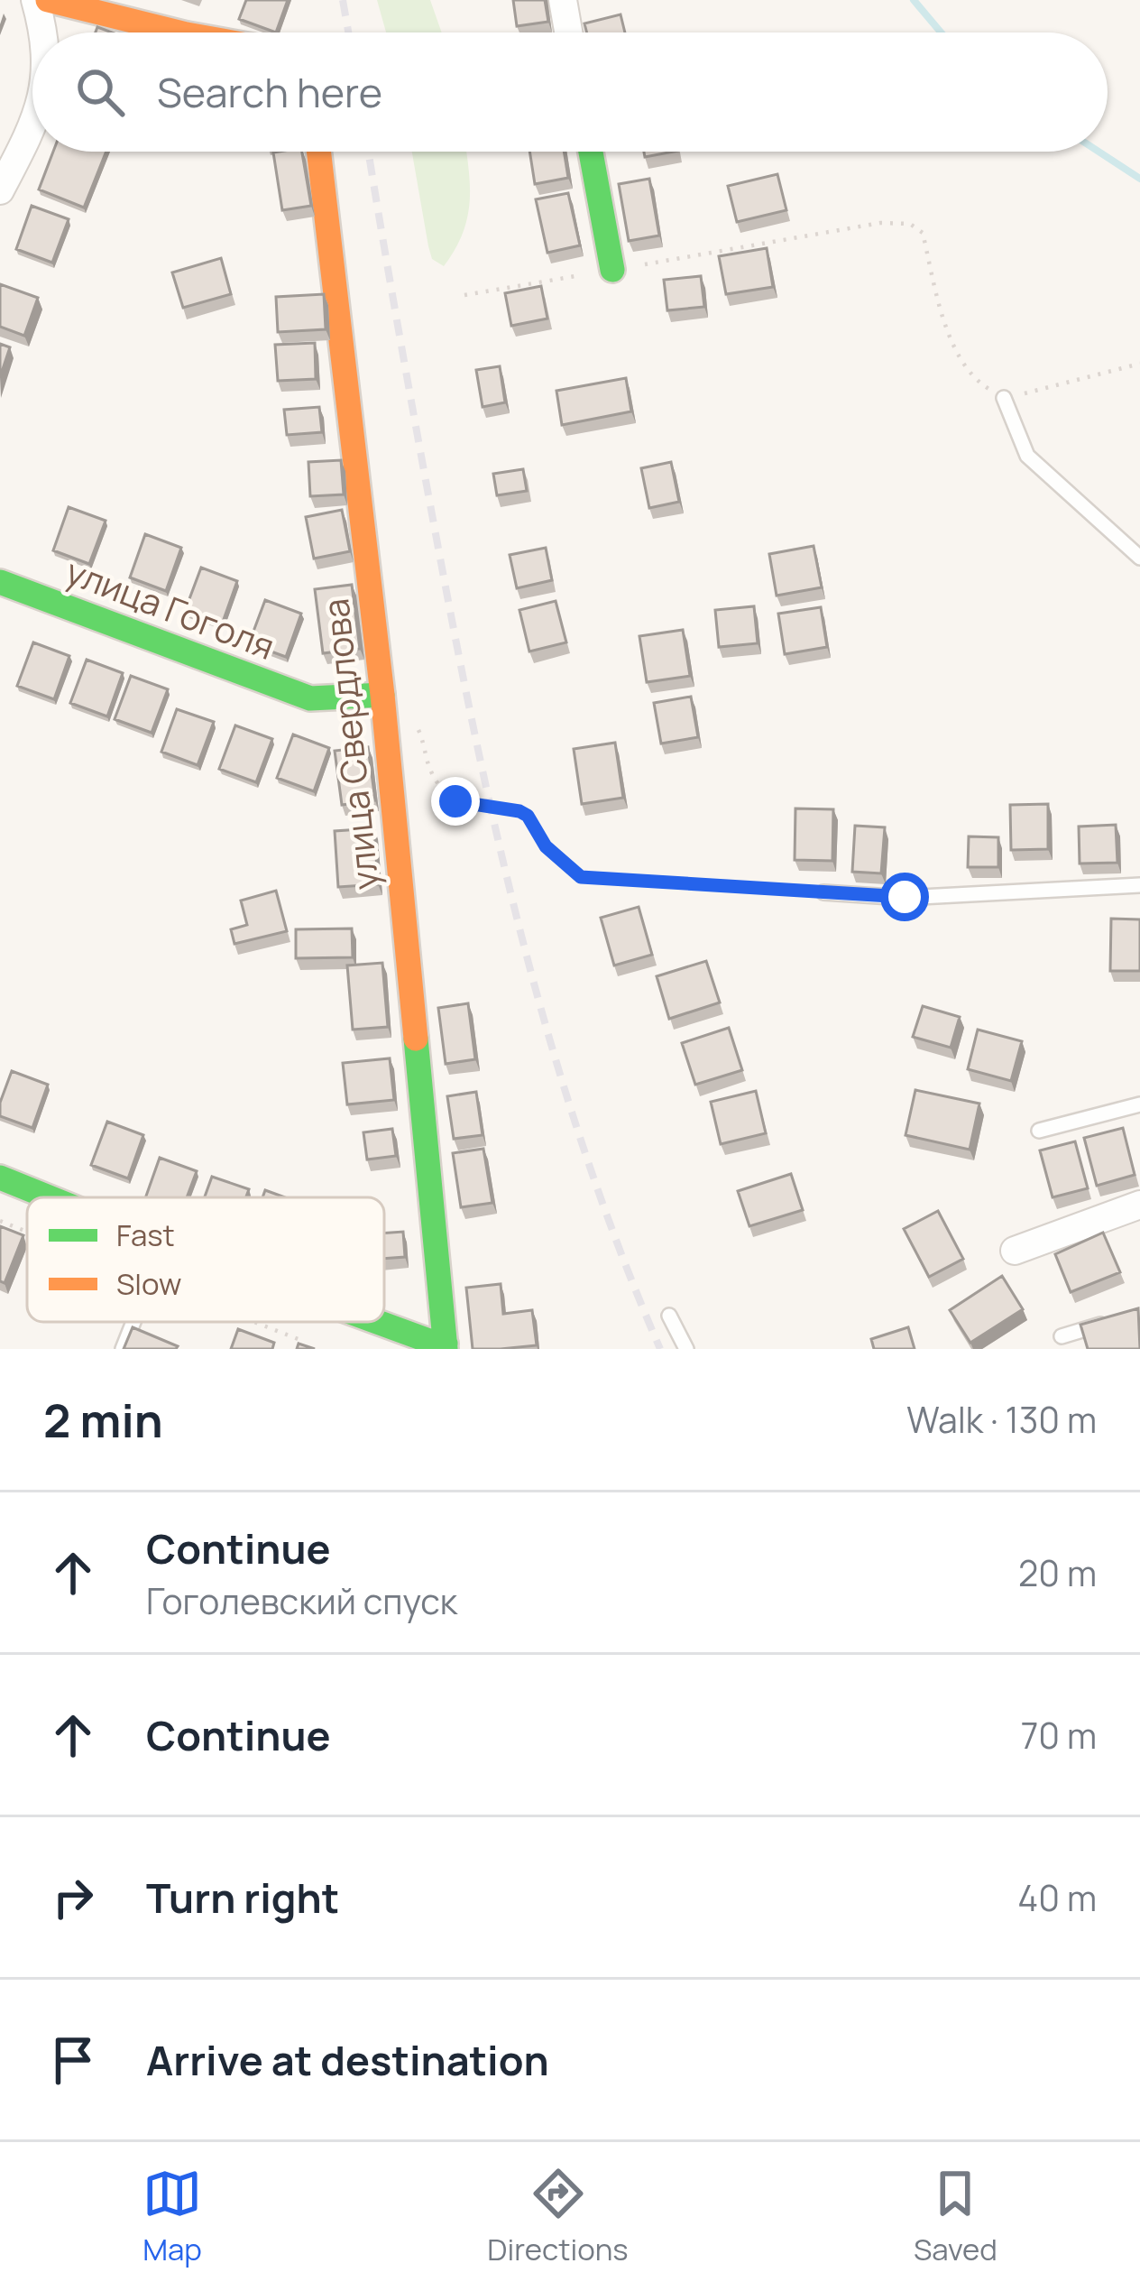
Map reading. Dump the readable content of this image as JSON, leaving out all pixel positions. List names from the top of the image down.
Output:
{
  "streets": {
    "street": ["улица Гоголя", "улица Свердлова"]
  },
  "crossings": [
    ["улица Гоголя", "улица Свердлова"]
  ],
  "legend": ["Fast", "Slow"],
  "page": {
    "search": "Search here",
    "heading": ["2 min", "Walk · 130 m"],
    "list": [
      ["Continue", "Гоголевский спуск", "20 m"],
      ["Continue", "70 m"],
      ["Turn right", "40 m"],
      "Arrive at destination"
    ],
    "nav": ["Map", "Directions", "Saved"]
  }
}
